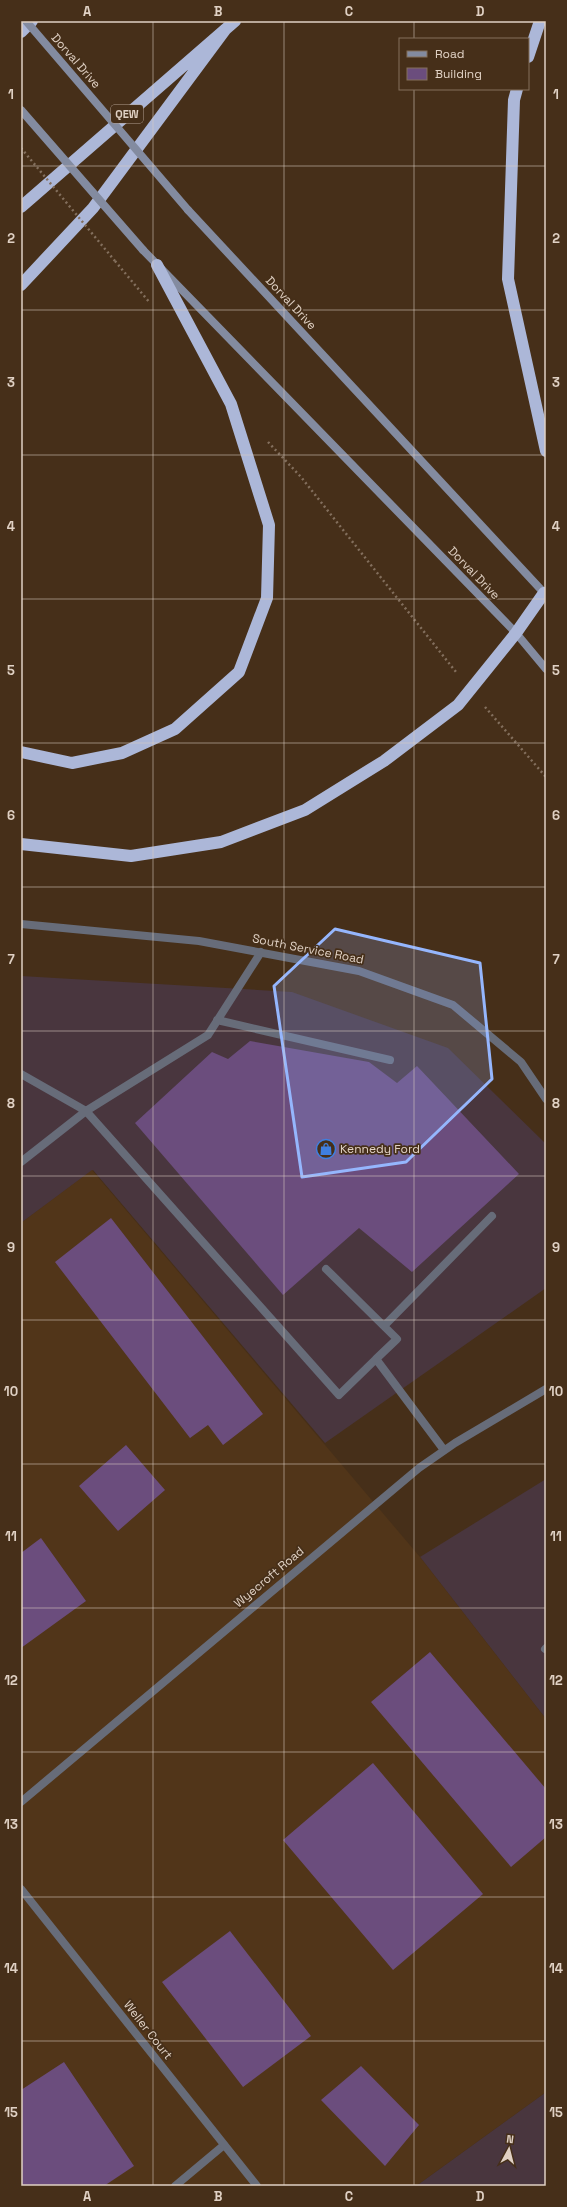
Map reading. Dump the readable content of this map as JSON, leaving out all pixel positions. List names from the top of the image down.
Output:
{
  "streets": {
    "highway": ["QEW"],
    "main road": ["Dorval Drive"],
    "street": ["South Service Road", "Wyecroft Road", "Weller Court"]
  },
  "places": {
    "shop": ["Kennedy Ford"]
  },
  "legend": ["Road", "Building"],
  "north": "top",
  "grid": {
    "columns": [
      "A",
      "B",
      "C",
      "D"
    ],
    "rows": [
      "1",
      "2",
      "3",
      "4",
      "5",
      "6",
      "7",
      "8",
      "9",
      "10",
      "11",
      "12",
      "13",
      "14",
      "15"
    ]
  }
}
